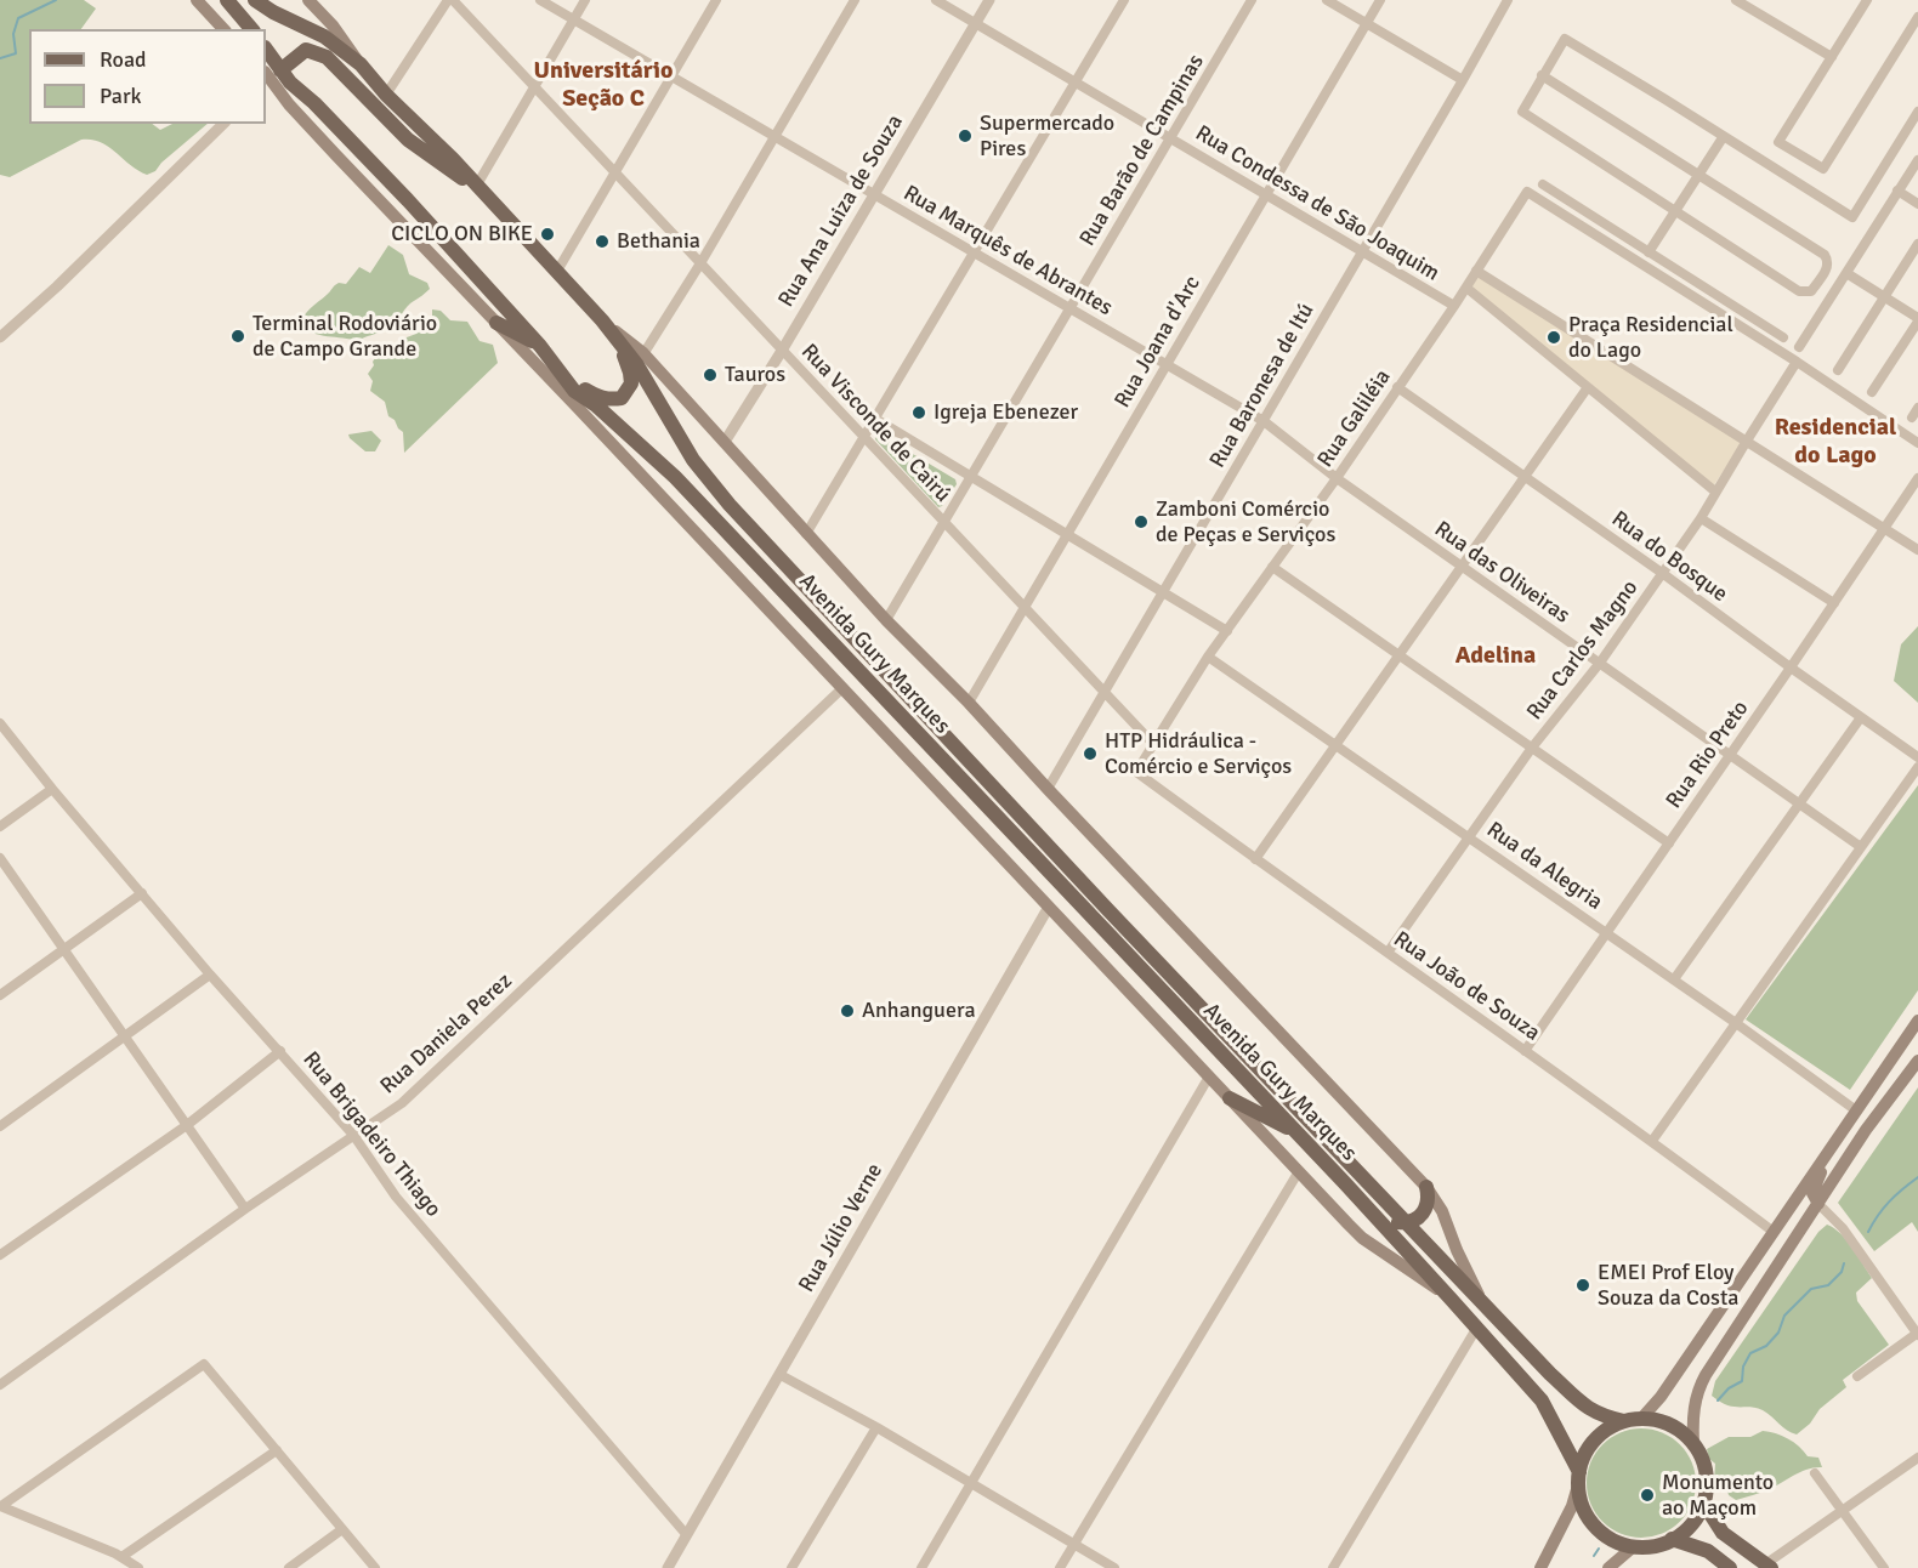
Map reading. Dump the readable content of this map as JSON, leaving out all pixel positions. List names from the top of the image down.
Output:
{
  "streets": {
    "main road": ["Avenida Gury Marques"],
    "street": [
      "Rua Barão de Campinas",
      "Rua Condessa de São Joaquim",
      "Rua Ana Luiza de Souza",
      "Rua Marquês de Abrantes",
      "Rua Joana d'Arc",
      "Rua Baronesa de Itú",
      "Rua Galiléia",
      "Rua Visconde de Cairú",
      "Rua do Bosque",
      "Rua das Oliveiras",
      "Rua Carlos Magno",
      "Rua Rio Preto",
      "Rua da Alegria",
      "Rua João de Souza",
      "Rua Daniela Perez",
      "Rua Brigadeiro Thiago",
      "Rua Júlio Verne"
    ]
  },
  "crossings": [
    ["Rua Barão de Campinas", "Rua Condessa de São Joaquim"],
    ["Rua Barão de Campinas", "Rua Marquês de Abrantes"],
    ["Rua Barão de Campinas", "Rua Visconde de Cairú"],
    ["Rua Barão de Campinas", "Avenida Gury Marques"],
    ["Rua Condessa de São Joaquim", "Rua Ana Luiza de Souza"],
    ["Rua Condessa de São Joaquim", "Rua Joana d'Arc"],
    ["Rua Condessa de São Joaquim", "Rua Baronesa de Itú"],
    ["Rua Condessa de São Joaquim", "Rua Galiléia"],
    ["Rua Ana Luiza de Souza", "Rua Marquês de Abrantes"],
    ["Rua Ana Luiza de Souza", "Rua Visconde de Cairú"],
    ["Rua Ana Luiza de Souza", "Avenida Gury Marques"],
    ["Rua Marquês de Abrantes", "Rua Joana d'Arc"],
    ["Rua Marquês de Abrantes", "Rua Baronesa de Itú"],
    ["Rua Marquês de Abrantes", "Rua Galiléia"],
    ["Rua Marquês de Abrantes", "Rua das Oliveiras"],
    ["Rua Joana d'Arc", "Rua Visconde de Cairú"],
    ["Rua Joana d'Arc", "Avenida Gury Marques"],
    ["Rua Baronesa de Itú", "Rua Visconde de Cairú"],
    ["Rua Baronesa de Itú", "Avenida Gury Marques"],
    ["Rua Galiléia", "Rua Visconde de Cairú"],
    ["Rua Galiléia", "Rua do Bosque"],
    ["Rua Galiléia", "Rua das Oliveiras"],
    ["Rua Galiléia", "Rua Carlos Magno"],
    ["Rua Galiléia", "Rua da Alegria"],
    ["Rua Galiléia", "Rua João de Souza"],
    ["Rua do Bosque", "Rua Carlos Magno"],
    ["Rua do Bosque", "Rua Rio Preto"],
    ["Rua das Oliveiras", "Rua Carlos Magno"],
    ["Rua das Oliveiras", "Rua Rio Preto"],
    ["Rua Carlos Magno", "Rua da Alegria"],
    ["Rua Carlos Magno", "Rua João de Souza"],
    ["Avenida Gury Marques", "Rua Daniela Perez"],
    ["Avenida Gury Marques", "Rua Júlio Verne"],
    ["Rua Rio Preto", "Rua da Alegria"],
    ["Rua Rio Preto", "Rua João de Souza"],
    ["Rua Daniela Perez", "Rua Brigadeiro Thiago"],
    ["Rua Brigadeiro Thiago", "Rua Júlio Verne"]
  ],
  "districts": ["Universitário Seção C", "Residencial do Lago", "Adelina"],
  "places": [
    "Supermercado Pires",
    "CICLO ON BIKE",
    "Bethania",
    "Terminal Rodoviário de Campo Grande",
    "Praça Residencial do Lago",
    "Tauros",
    "Igreja Ebenezer",
    "Zamboni Comércio de Peças e Serviços",
    "HTP Hidráulica - Comércio e Serviços",
    "Anhanguera",
    "EMEI Prof Eloy Souza da Costa",
    "Monumento ao Maçom"
  ],
  "legend": ["Road", "Park"]
}
